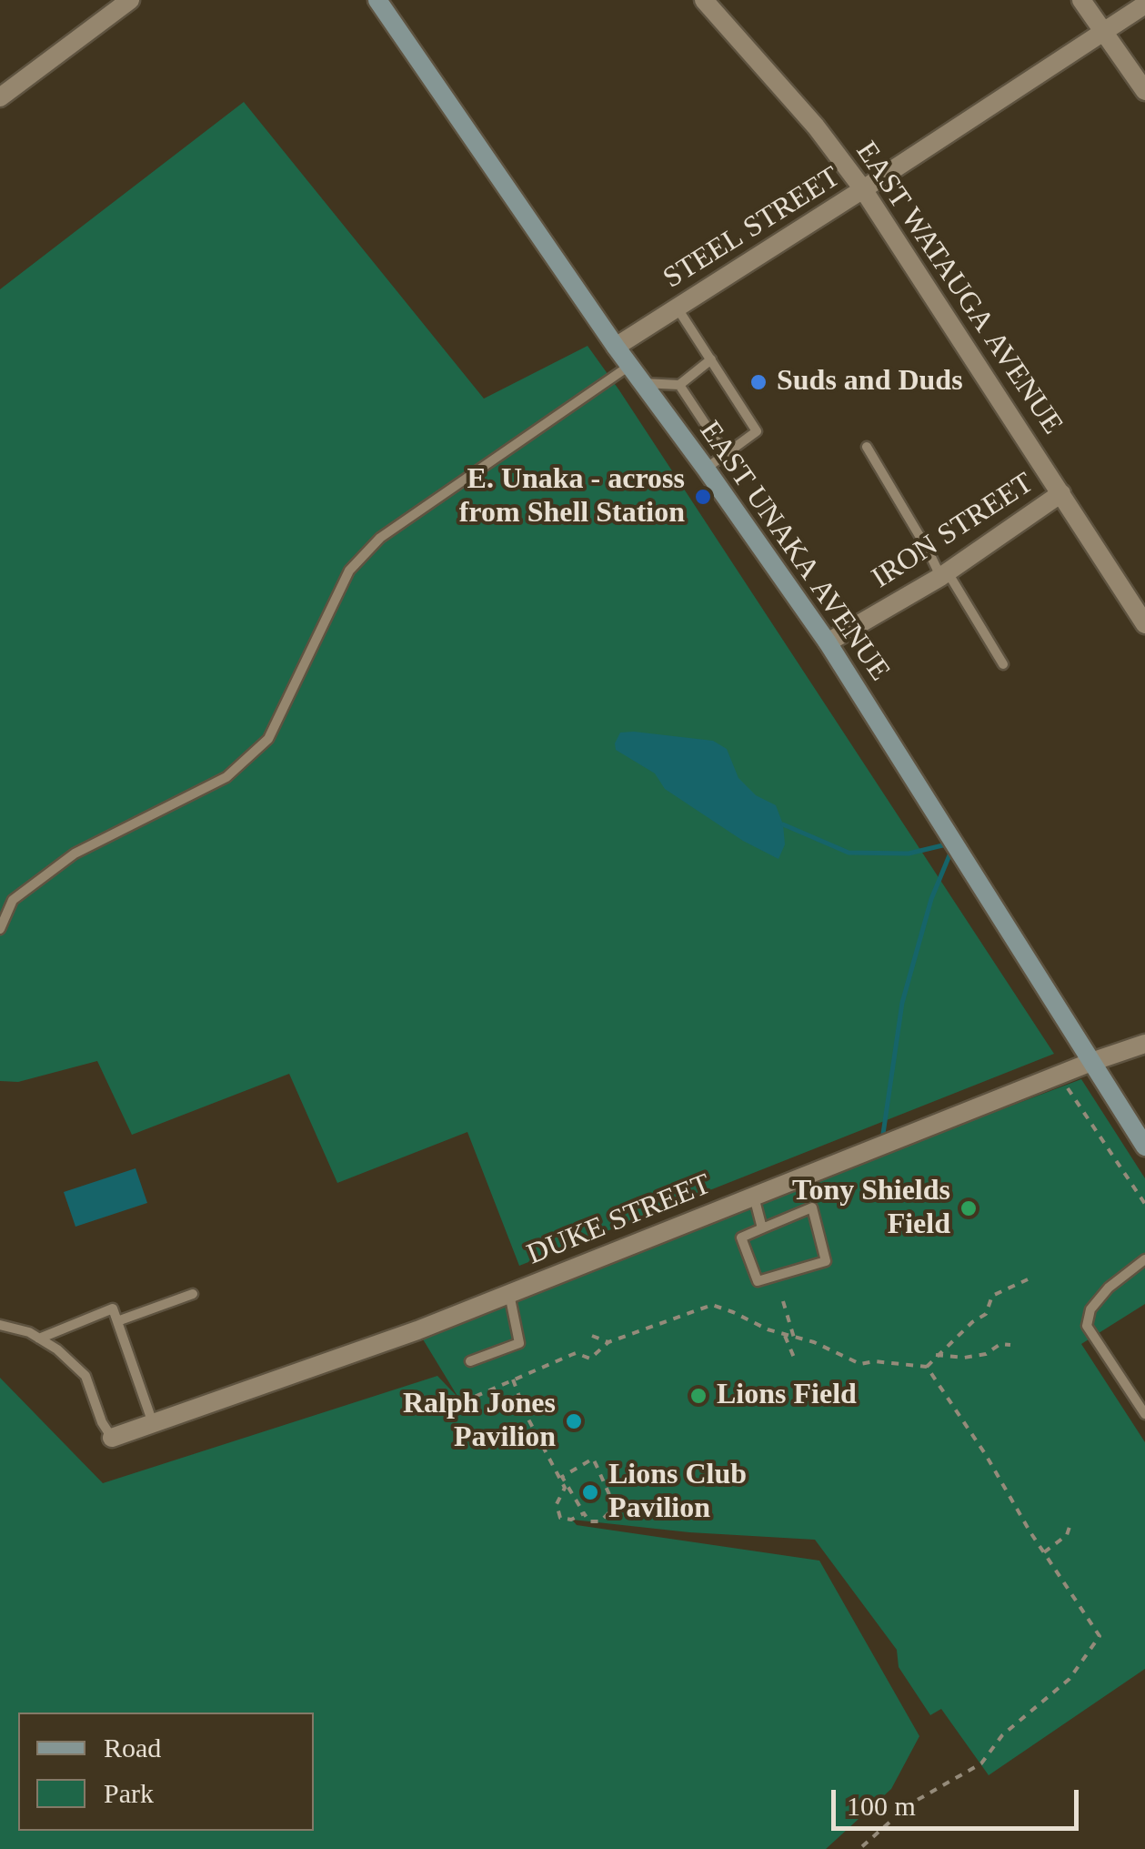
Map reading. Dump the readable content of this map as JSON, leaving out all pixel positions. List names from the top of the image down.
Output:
{
  "streets": {
    "main road": ["EAST UNAKA AVENUE"],
    "street": [
      "STEEL STREET",
      "EAST WATAUGA AVENUE",
      "IRON STREET",
      "DUKE STREET"
    ]
  },
  "crossings": [
    ["STEEL STREET", "EAST WATAUGA AVENUE"],
    ["STEEL STREET", "EAST UNAKA AVENUE"],
    ["EAST WATAUGA AVENUE", "IRON STREET"],
    ["IRON STREET", "EAST UNAKA AVENUE"],
    ["EAST UNAKA AVENUE", "DUKE STREET"]
  ],
  "places": [
    "Suds and Duds",
    "E. Unaka - across from Shell Station",
    "Tony Shields Field",
    "Lions Field",
    "Ralph Jones Pavilion",
    "Lions Club Pavilion"
  ],
  "legend": ["Road", "Park"],
  "scale_bar": "100 m"
}
